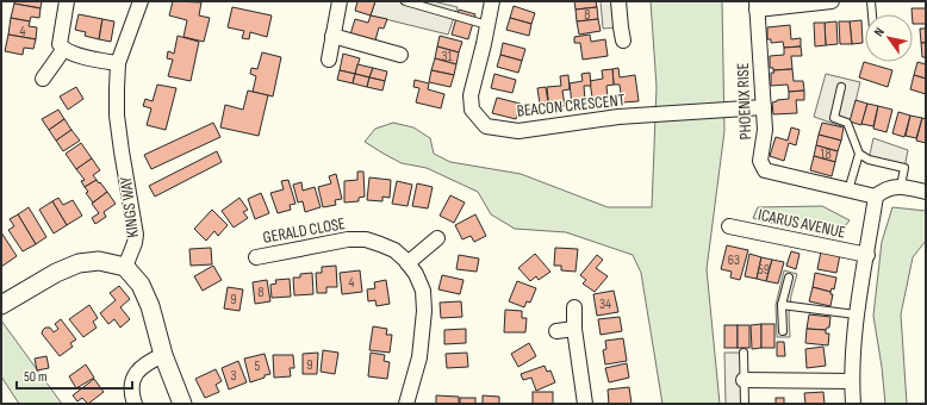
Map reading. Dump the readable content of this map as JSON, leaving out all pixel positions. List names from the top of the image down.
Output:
{
  "streets": {
    "street": [
      "PHOENIX RISE",
      "BEACON CRESCENT",
      "KINGS WAY",
      "ICARUS AVENUE",
      "GERALD CLOSE"
    ]
  },
  "crossings": [
    ["PHOENIX RISE", "BEACON CRESCENT"],
    ["PHOENIX RISE", "ICARUS AVENUE"]
  ],
  "house_numbers": [
    "8",
    "4",
    "31",
    "18",
    "63",
    "59",
    "4",
    "8",
    "9",
    "34",
    "9",
    "5",
    "3"
  ],
  "scale_bar": "50 m",
  "north": "top left"
}
